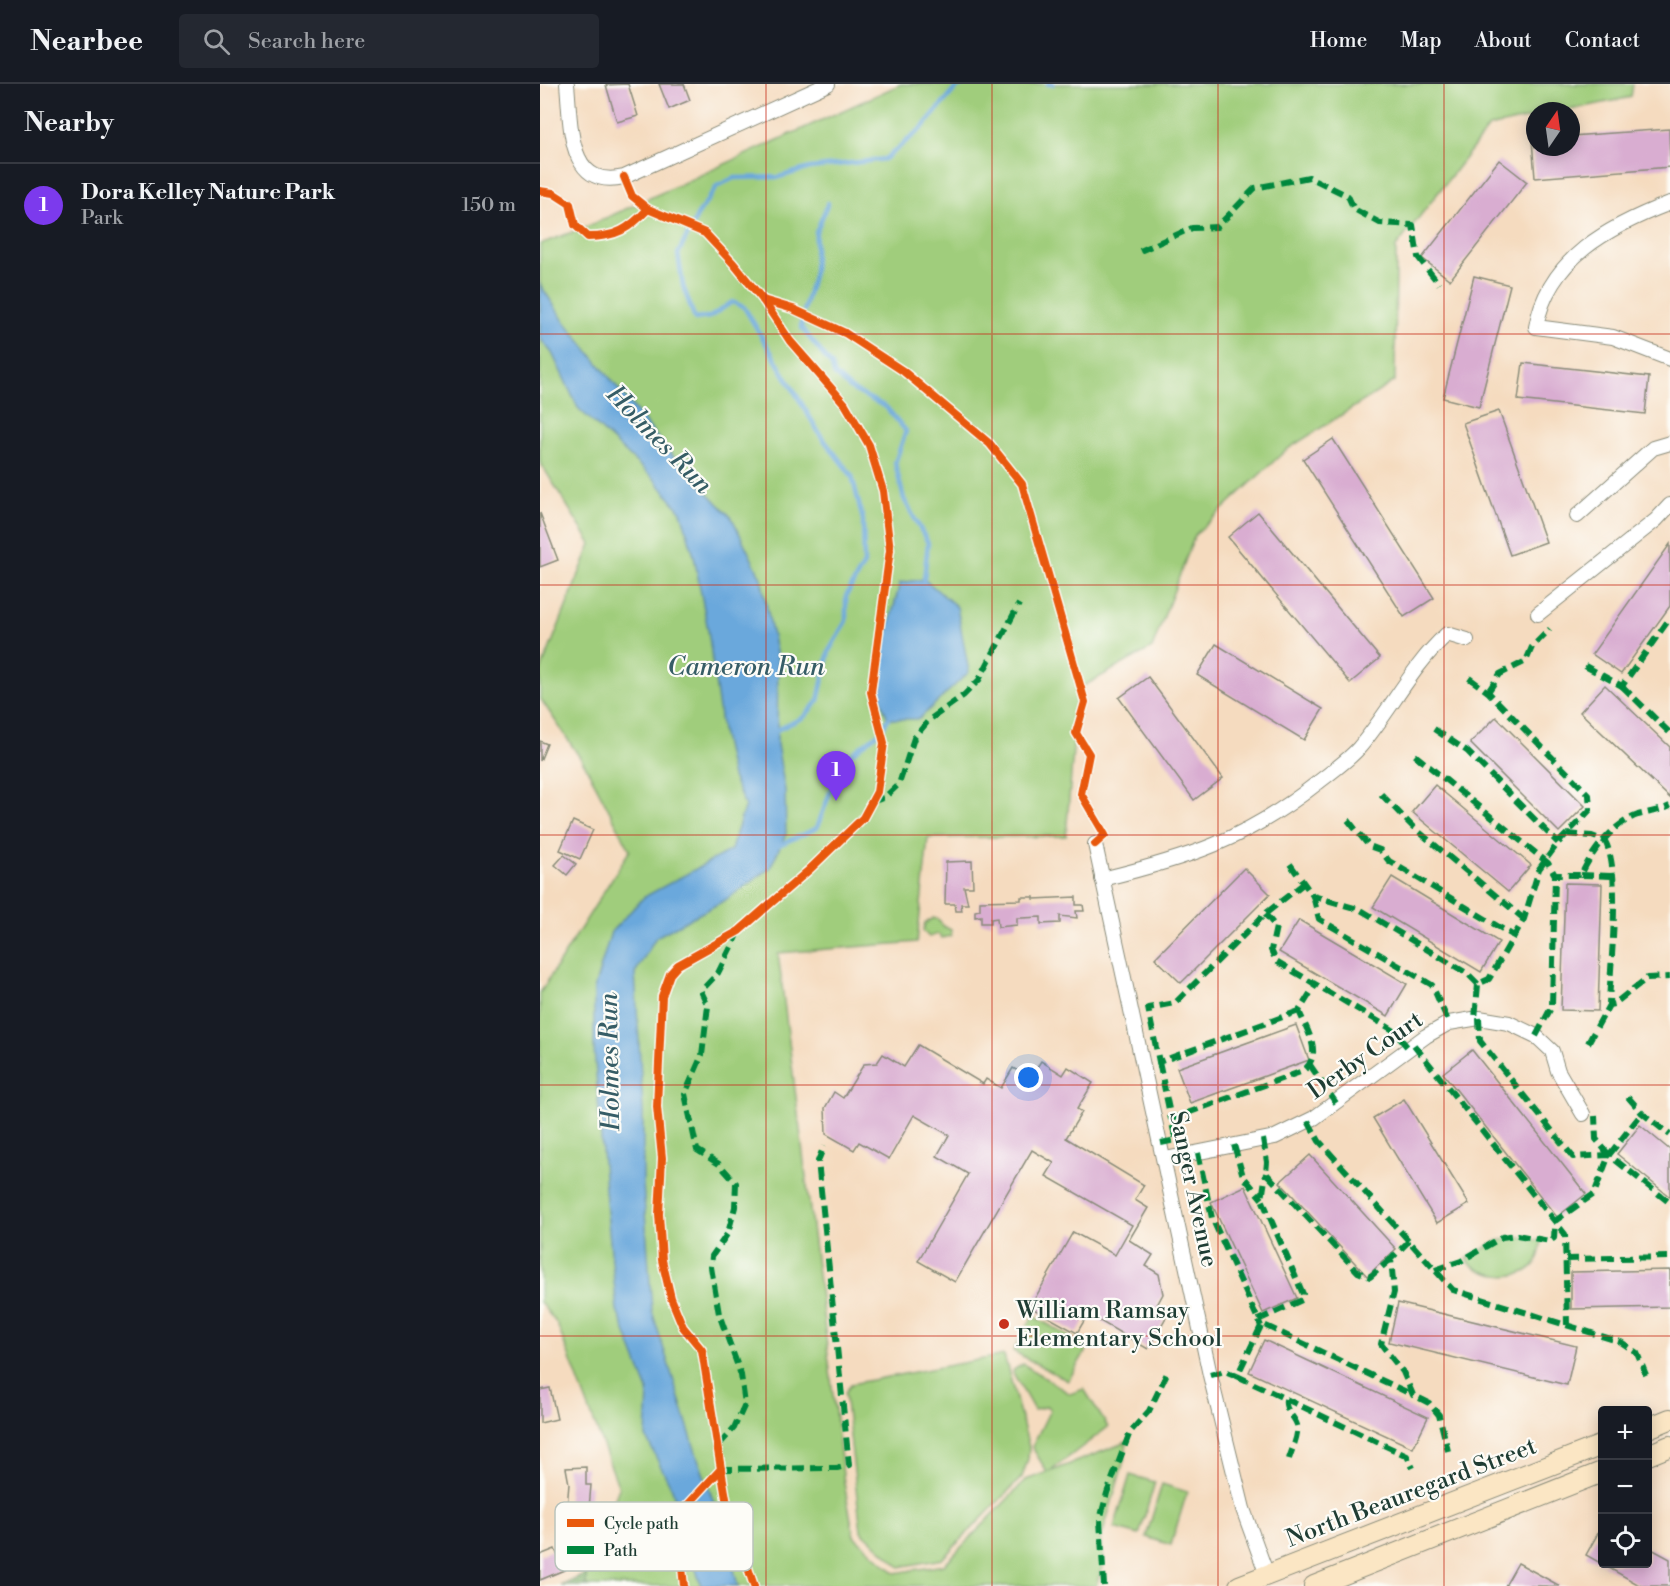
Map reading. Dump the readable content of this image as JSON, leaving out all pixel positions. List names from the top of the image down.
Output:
{
  "streets": {
    "main road": ["North Beauregard Street"],
    "street": ["Derby Court", "Sanger Avenue"]
  },
  "crossings": [
    ["Derby Court", "Sanger Avenue"],
    ["Sanger Avenue", "North Beauregard Street"]
  ],
  "water": ["Holmes Run", "Cameron Run"],
  "places": ["William Ramsay Elementary School"],
  "legend": ["Cycle path", "Path"],
  "north": "top",
  "page": {
    "header": "Nearbee",
    "search": "Search here",
    "nav": [
      "Home",
      "Map",
      "About",
      "Contact"
    ],
    "heading": "Nearby",
    "list": [
      {
        "mark": "1",
        "name": "Dora Kelley Nature Park",
        "note": "Park",
        "value": "150 m"
      }
    ],
    "pins": "1",
    "map_buttons": ["+", "−"]
  }
}
